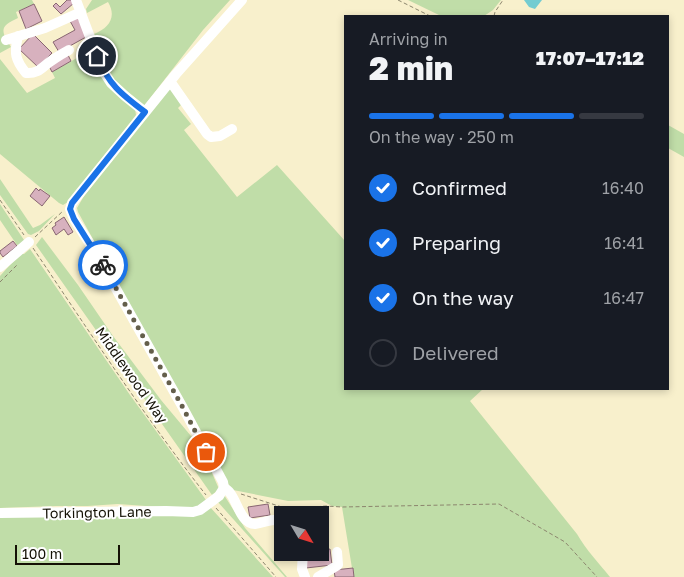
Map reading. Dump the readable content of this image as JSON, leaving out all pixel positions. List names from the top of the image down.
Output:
{
  "streets": {
    "street": ["Torkington Lane"],
    "path": ["Middlewood Way"]
  },
  "scale_bar": "100 m",
  "north": "bottom right",
  "page": {
    "heading": ["2 min", "Arriving in", "17:07–17:12"],
    "bar": "On the way · 250 m",
    "list": [
      ["Confirmed", "16:40"],
      ["Preparing", "16:41"],
      ["On the way", "16:47"],
      "Delivered"
    ],
    "scale": "100 m"
  }
}
